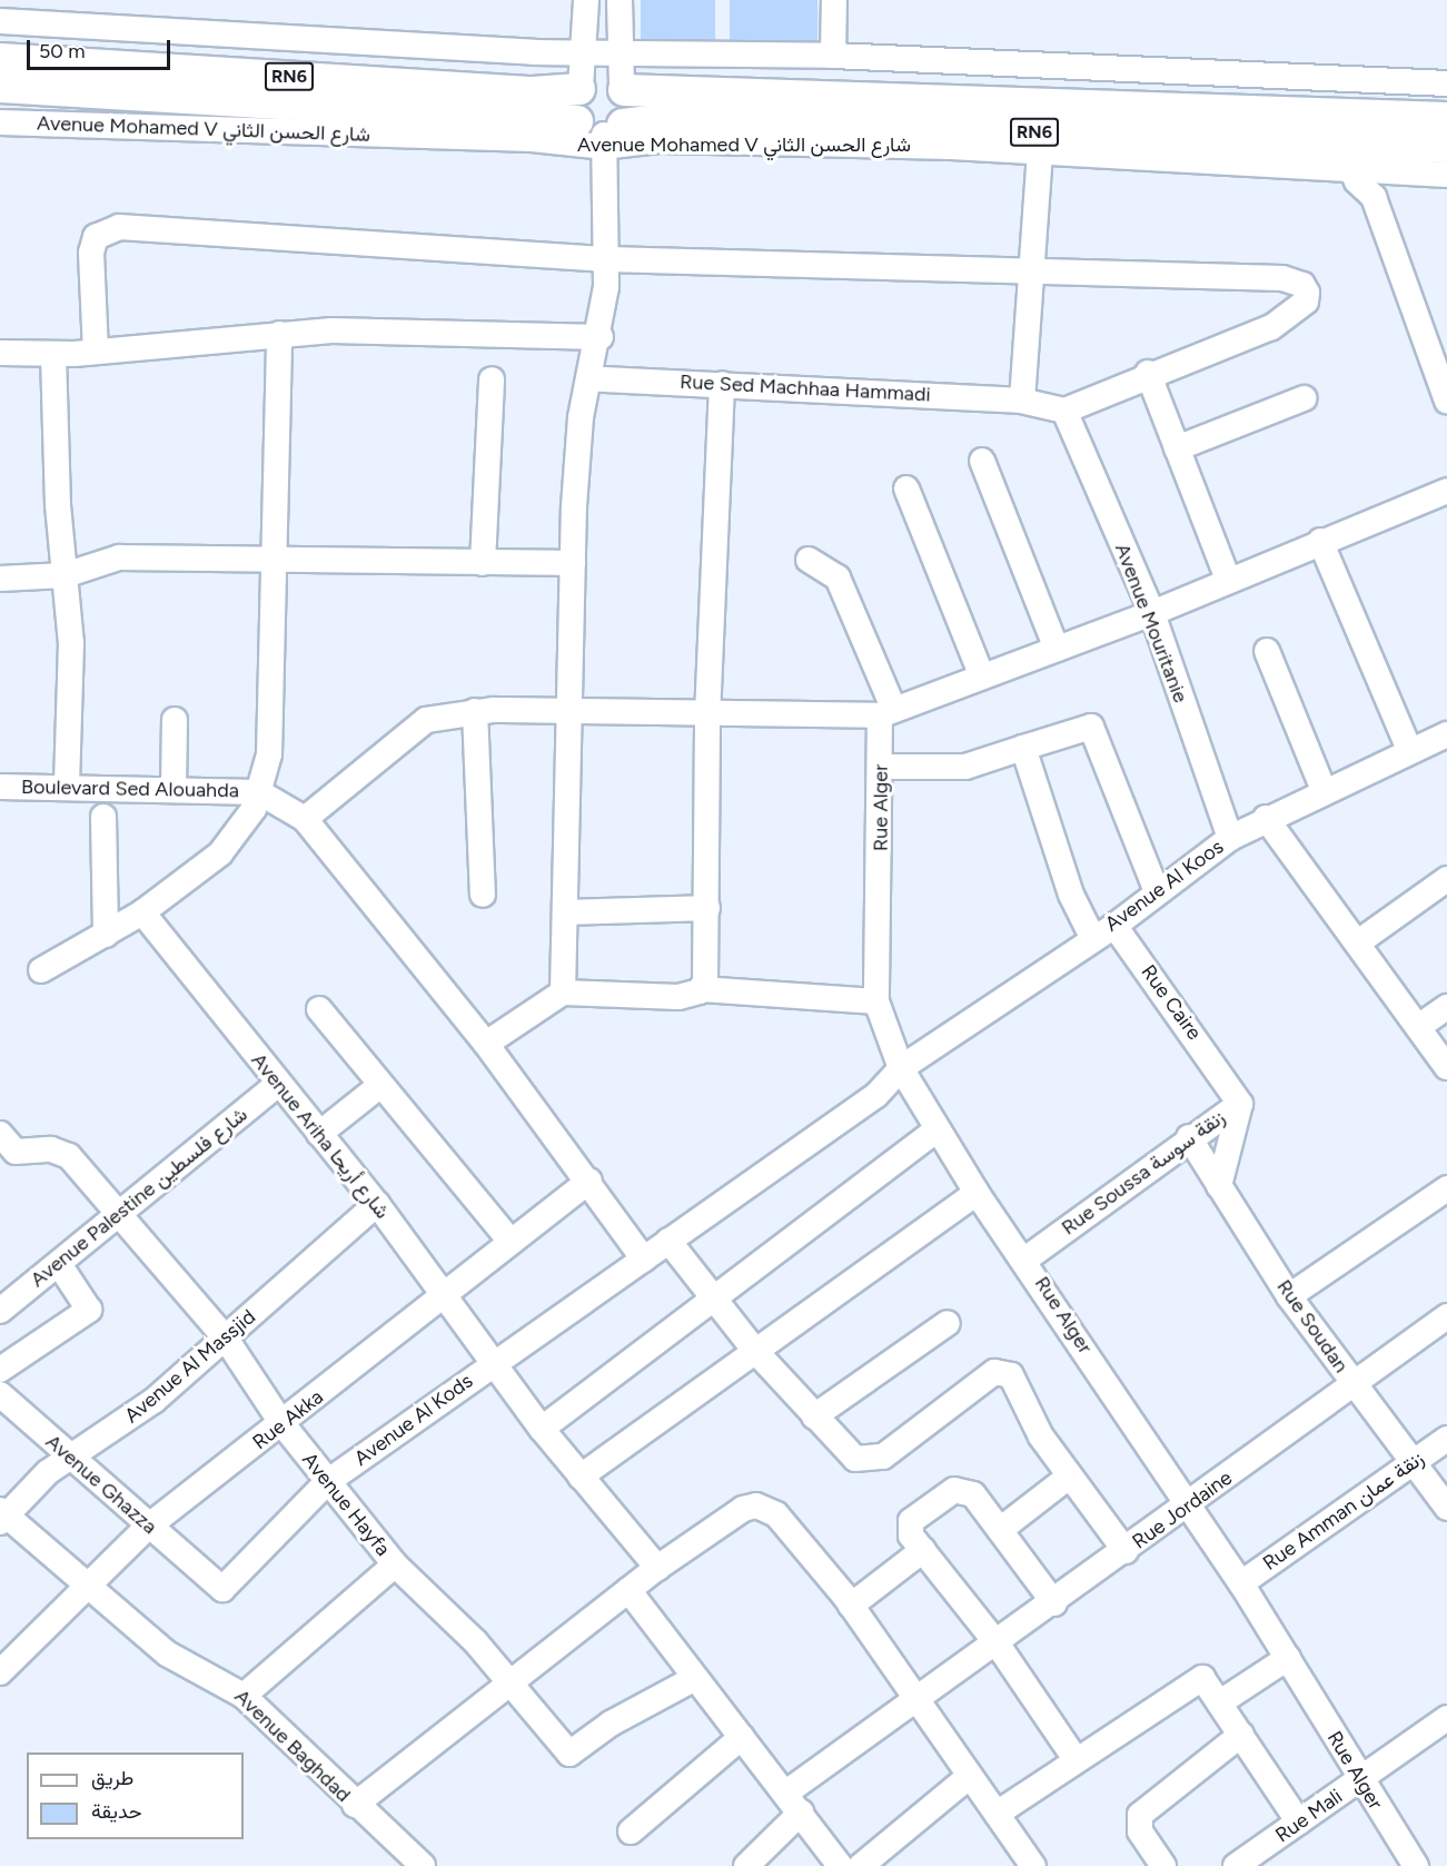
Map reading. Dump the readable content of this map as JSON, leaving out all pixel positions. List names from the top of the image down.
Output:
{
  "streets": {
    "main road": ["RN6"],
    "street": [
      "Avenue Mohamed V شارع الحسن الثاني",
      "Rue Sed Machhaa Hammadi",
      "Avenue Mouritanie",
      "Boulevard Sed Alouahda",
      "Rue Alger",
      "Avenue Al Koos",
      "Rue Caire",
      "Avenue Ariha شارع أريحا",
      "Rue Soussa زنقة سوسة",
      "Avenue Palestine شارع فلسطين",
      "Rue Soudan",
      "Avenue Al Massjid",
      "Rue Akka",
      "Avenue Al Kods",
      "Avenue Ghazza",
      "Avenue Hayfa",
      "Rue Jordaine",
      "Rue Amman زنقة عمان",
      "Avenue Baghdad",
      "Rue Mali"
    ]
  },
  "crossings": [
    ["RN6", "Avenue Mohamed V شارع الحسن الثاني"],
    ["Rue Sed Machhaa Hammadi", "Avenue Mouritanie"],
    ["Avenue Mouritanie", "Avenue Al Koos"],
    ["Rue Alger", "Avenue Al Koos"],
    ["Rue Alger", "Rue Soussa زنقة سوسة"],
    ["Rue Alger", "Rue Jordaine"],
    ["Rue Alger", "Rue Amman زنقة عمان"],
    ["Rue Alger", "Rue Mali"],
    ["Avenue Al Koos", "Rue Caire"],
    ["Avenue Al Koos", "Avenue Al Kods"],
    ["Rue Caire", "Rue Soussa زنقة سوسة"],
    ["Avenue Ariha شارع أريحا", "Avenue Palestine شارع فلسطين"],
    ["Avenue Ariha شارع أريحا", "Avenue Al Massjid"],
    ["Avenue Ariha شارع أريحا", "Rue Akka"],
    ["Avenue Ariha شارع أريحا", "Avenue Al Kods"],
    ["Rue Soussa زنقة سوسة", "Rue Soudan"],
    ["Avenue Palestine شارع فلسطين", "Avenue Hayfa"],
    ["Rue Soudan", "Rue Jordaine"],
    ["Rue Soudan", "Rue Amman زنقة عمان"],
    ["Avenue Al Massjid", "Avenue Ghazza"],
    ["Avenue Al Massjid", "Avenue Hayfa"],
    ["Avenue Al Massjid", "Avenue Baghdad"],
    ["Rue Akka", "Avenue Ghazza"],
    ["Rue Akka", "Avenue Hayfa"],
    ["Rue Akka", "Avenue Baghdad"],
    ["Avenue Al Kods", "Avenue Ghazza"],
    ["Avenue Al Kods", "Avenue Hayfa"]
  ],
  "legend": ["طريق", "حديقة"],
  "scale_bar": "50 m"
}
